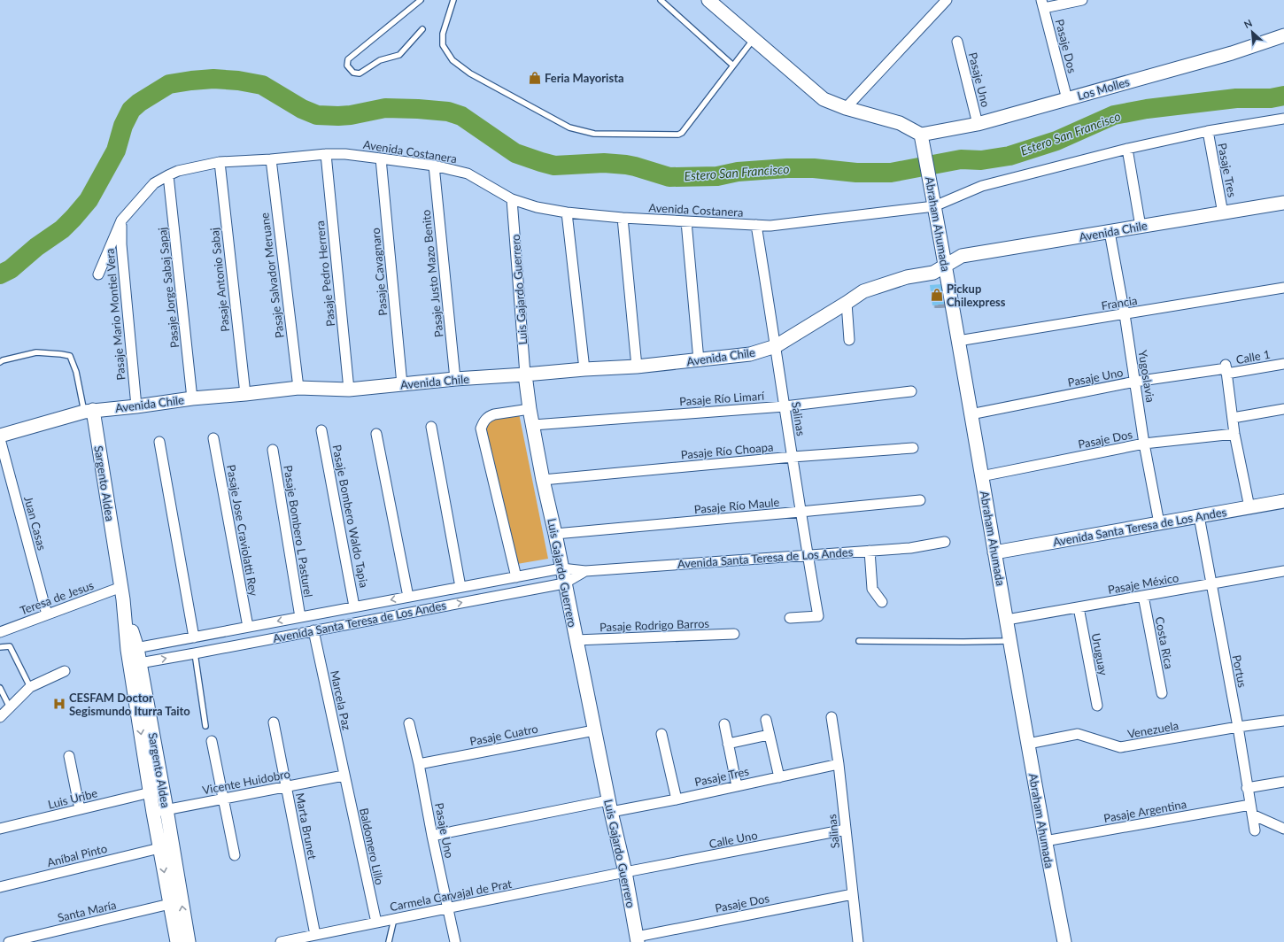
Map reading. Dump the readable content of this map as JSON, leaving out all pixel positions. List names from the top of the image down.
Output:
{
  "streets": {
    "street": [
      "Pasaje Dos",
      "Pasaje Uno",
      "Los Molles",
      "Avenida Costanera",
      "Pasaje Tres",
      "Abraham Ahumada",
      "Avenida Chile",
      "Pasaje Cavagnaro",
      "Pasaje Pedro Herrera",
      "Pasaje Justo Mazo Benito",
      "Pasaje Salvador Meruane",
      "Pasaje Antonio Sabaj",
      "Pasaje Jorge Sabaj Sapaj",
      "Luis Gajardo Guerrero",
      "Francia",
      "Pasaje Mario Montiel Vera",
      "Calle 1",
      "Yugoslavia",
      "Pasaje Río Limarí",
      "Salinas",
      "Pasaje Río Choapa",
      "Sargento Aldea",
      "Pasaje Río Maule",
      "Pasaje Bombero Waldo Tapia",
      "Juan Casas",
      "Avenida Santa Teresa de Los Andes",
      "Pasaje Jose Craviolatti Rey",
      "Pasaje Bombero L Pasturel",
      "Pasaje México",
      "Teresa de Jesus",
      "Pasaje Rodrigo Barros",
      "Costa Rica",
      "Uruguay",
      "Portus",
      "Marcela Paz",
      "Venezuela",
      "Pasaje Cuatro",
      "Vicente Huidobro",
      "Luis Uribe",
      "Pasaje Argentina",
      "Marta Brunet",
      "Calle Uno",
      "Baldomero Lillo",
      "Aníbal Pinto",
      "Carmela Carvajal de Prat",
      "Santa María"
    ]
  },
  "crossings": [
    ["Pasaje Dos", "Los Molles"],
    ["Pasaje Dos", "Abraham Ahumada"],
    ["Pasaje Dos", "Luis Gajardo Guerrero"],
    ["Pasaje Dos", "Yugoslavia"],
    ["Pasaje Dos", "Salinas"],
    ["Pasaje Uno", "Los Molles"],
    ["Pasaje Uno", "Pasaje Tres"],
    ["Pasaje Uno", "Abraham Ahumada"],
    ["Pasaje Uno", "Calle 1"],
    ["Pasaje Uno", "Yugoslavia"],
    ["Pasaje Uno", "Pasaje Cuatro"],
    ["Pasaje Uno", "Carmela Carvajal de Prat"],
    ["Los Molles", "Abraham Ahumada"],
    ["Avenida Costanera", "Pasaje Tres"],
    ["Avenida Costanera", "Abraham Ahumada"],
    ["Avenida Costanera", "Pasaje Cavagnaro"],
    ["Avenida Costanera", "Pasaje Pedro Herrera"],
    ["Avenida Costanera", "Pasaje Justo Mazo Benito"],
    ["Avenida Costanera", "Pasaje Salvador Meruane"],
    ["Avenida Costanera", "Pasaje Antonio Sabaj"],
    ["Avenida Costanera", "Pasaje Jorge Sabaj Sapaj"],
    ["Avenida Costanera", "Luis Gajardo Guerrero"],
    ["Avenida Costanera", "Pasaje Mario Montiel Vera"],
    ["Avenida Costanera", "Salinas"],
    ["Pasaje Tres", "Avenida Chile"],
    ["Pasaje Tres", "Luis Gajardo Guerrero"],
    ["Pasaje Tres", "Salinas"],
    ["Abraham Ahumada", "Avenida Chile"],
    ["Abraham Ahumada", "Francia"],
    ["Abraham Ahumada", "Avenida Santa Teresa de Los Andes"],
    ["Abraham Ahumada", "Pasaje México"],
    ["Abraham Ahumada", "Venezuela"],
    ["Abraham Ahumada", "Pasaje Argentina"],
    ["Avenida Chile", "Pasaje Cavagnaro"],
    ["Avenida Chile", "Pasaje Pedro Herrera"],
    ["Avenida Chile", "Pasaje Justo Mazo Benito"],
    ["Avenida Chile", "Pasaje Salvador Meruane"],
    ["Avenida Chile", "Pasaje Antonio Sabaj"],
    ["Avenida Chile", "Pasaje Jorge Sabaj Sapaj"],
    ["Avenida Chile", "Luis Gajardo Guerrero"],
    ["Avenida Chile", "Pasaje Mario Montiel Vera"],
    ["Avenida Chile", "Yugoslavia"],
    ["Avenida Chile", "Salinas"],
    ["Avenida Chile", "Sargento Aldea"],
    ["Luis Gajardo Guerrero", "Pasaje Río Limarí"],
    ["Luis Gajardo Guerrero", "Pasaje Río Choapa"],
    ["Luis Gajardo Guerrero", "Pasaje Río Maule"],
    ["Luis Gajardo Guerrero", "Avenida Santa Teresa de Los Andes"],
    ["Luis Gajardo Guerrero", "Pasaje Rodrigo Barros"],
    ["Luis Gajardo Guerrero", "Pasaje Cuatro"],
    ["Luis Gajardo Guerrero", "Calle Uno"],
    ["Luis Gajardo Guerrero", "Carmela Carvajal de Prat"],
    ["Francia", "Yugoslavia"],
    ["Yugoslavia", "Avenida Santa Teresa de Los Andes"],
    ["Pasaje Río Limarí", "Salinas"],
    ["Salinas", "Pasaje Río Choapa"],
    ["Salinas", "Pasaje Río Maule"],
    ["Salinas", "Avenida Santa Teresa de Los Andes"],
    ["Salinas", "Calle Uno"],
    ["Sargento Aldea", "Avenida Santa Teresa de Los Andes"],
    ["Sargento Aldea", "Teresa de Jesus"],
    ["Sargento Aldea", "Vicente Huidobro"],
    ["Sargento Aldea", "Luis Uribe"],
    ["Sargento Aldea", "Aníbal Pinto"],
    ["Sargento Aldea", "Santa María"],
    ["Pasaje Bombero Waldo Tapia", "Avenida Santa Teresa de Los Andes"],
    ["Juan Casas", "Teresa de Jesus"],
    ["Avenida Santa Teresa de Los Andes", "Pasaje Jose Craviolatti Rey"],
    ["Avenida Santa Teresa de Los Andes", "Pasaje Bombero L Pasturel"],
    ["Avenida Santa Teresa de Los Andes", "Portus"],
    ["Avenida Santa Teresa de Los Andes", "Marcela Paz"],
    ["Pasaje México", "Costa Rica"],
    ["Pasaje México", "Uruguay"],
    ["Pasaje México", "Portus"],
    ["Portus", "Venezuela"],
    ["Portus", "Pasaje Argentina"],
    ["Marcela Paz", "Vicente Huidobro"],
    ["Marcela Paz", "Baldomero Lillo"],
    ["Vicente Huidobro", "Marta Brunet"],
    ["Vicente Huidobro", "Baldomero Lillo"],
    ["Marta Brunet", "Carmela Carvajal de Prat"],
    ["Calle Uno", "Carmela Carvajal de Prat"],
    ["Baldomero Lillo", "Carmela Carvajal de Prat"]
  ],
  "water": ["Estero San Francisco"],
  "places": {
    "shop": ["Feria Mayorista", "Pickup Chilexpress"],
    "hospital": ["CESFAM Doctor Segismundo Iturra Taito"]
  },
  "north": "top left"
}
